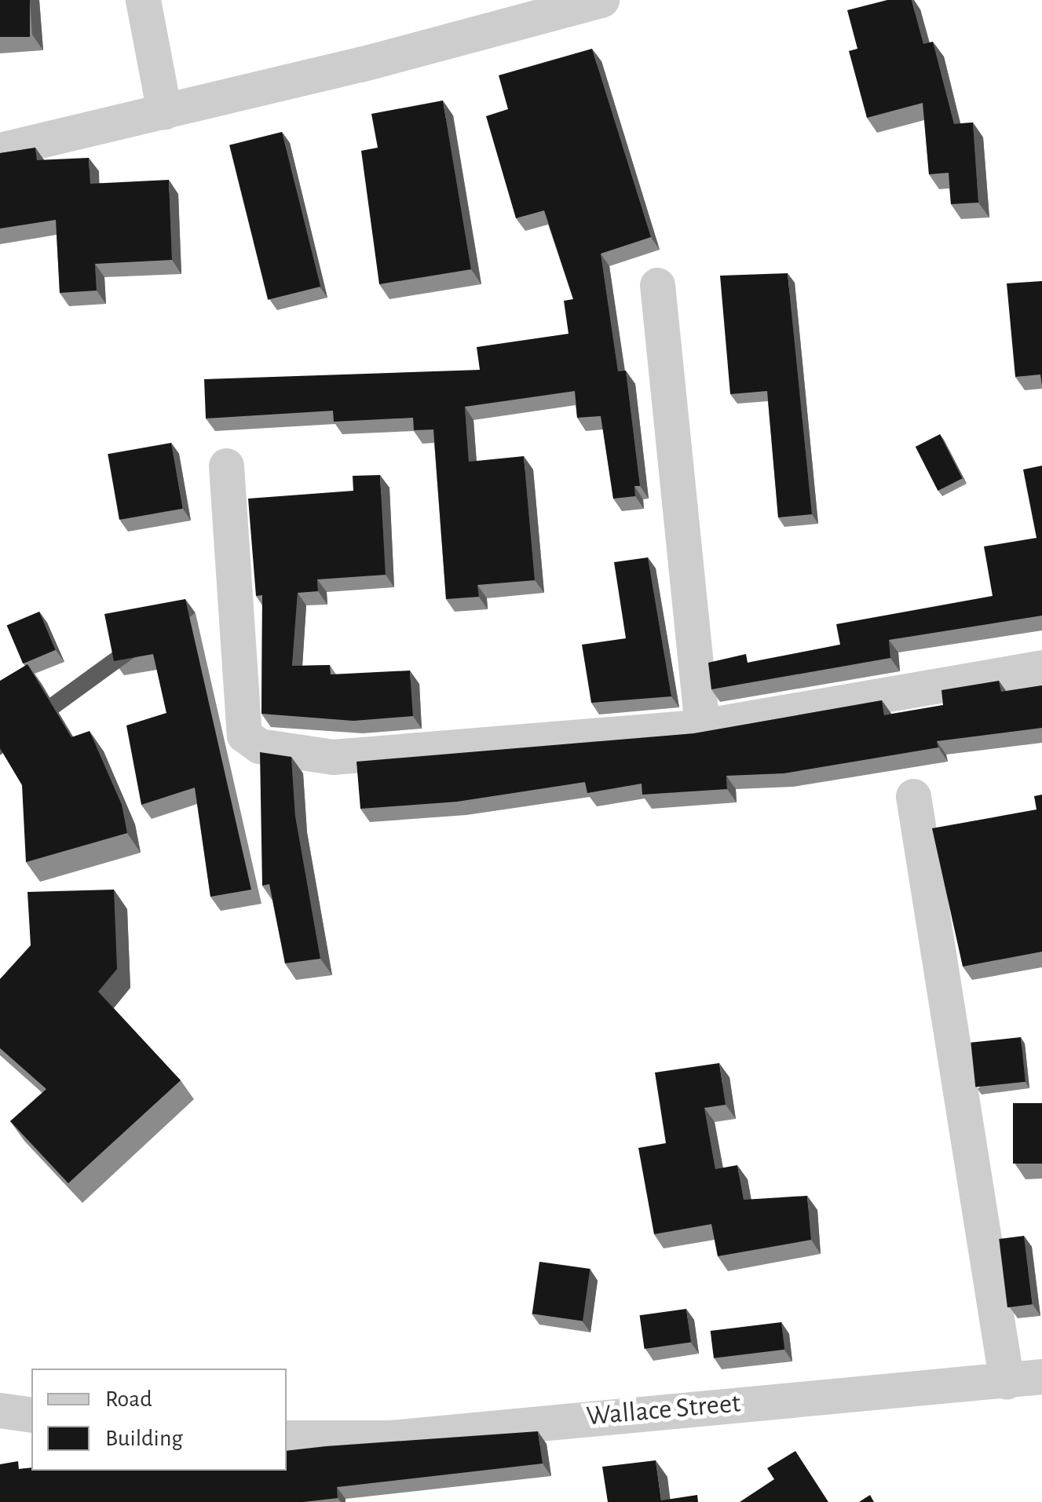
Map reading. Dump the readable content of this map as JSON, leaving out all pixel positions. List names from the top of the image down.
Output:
{
  "streets": {
    "street": ["Wallace Street"]
  },
  "legend": ["Road", "Building"]
}
